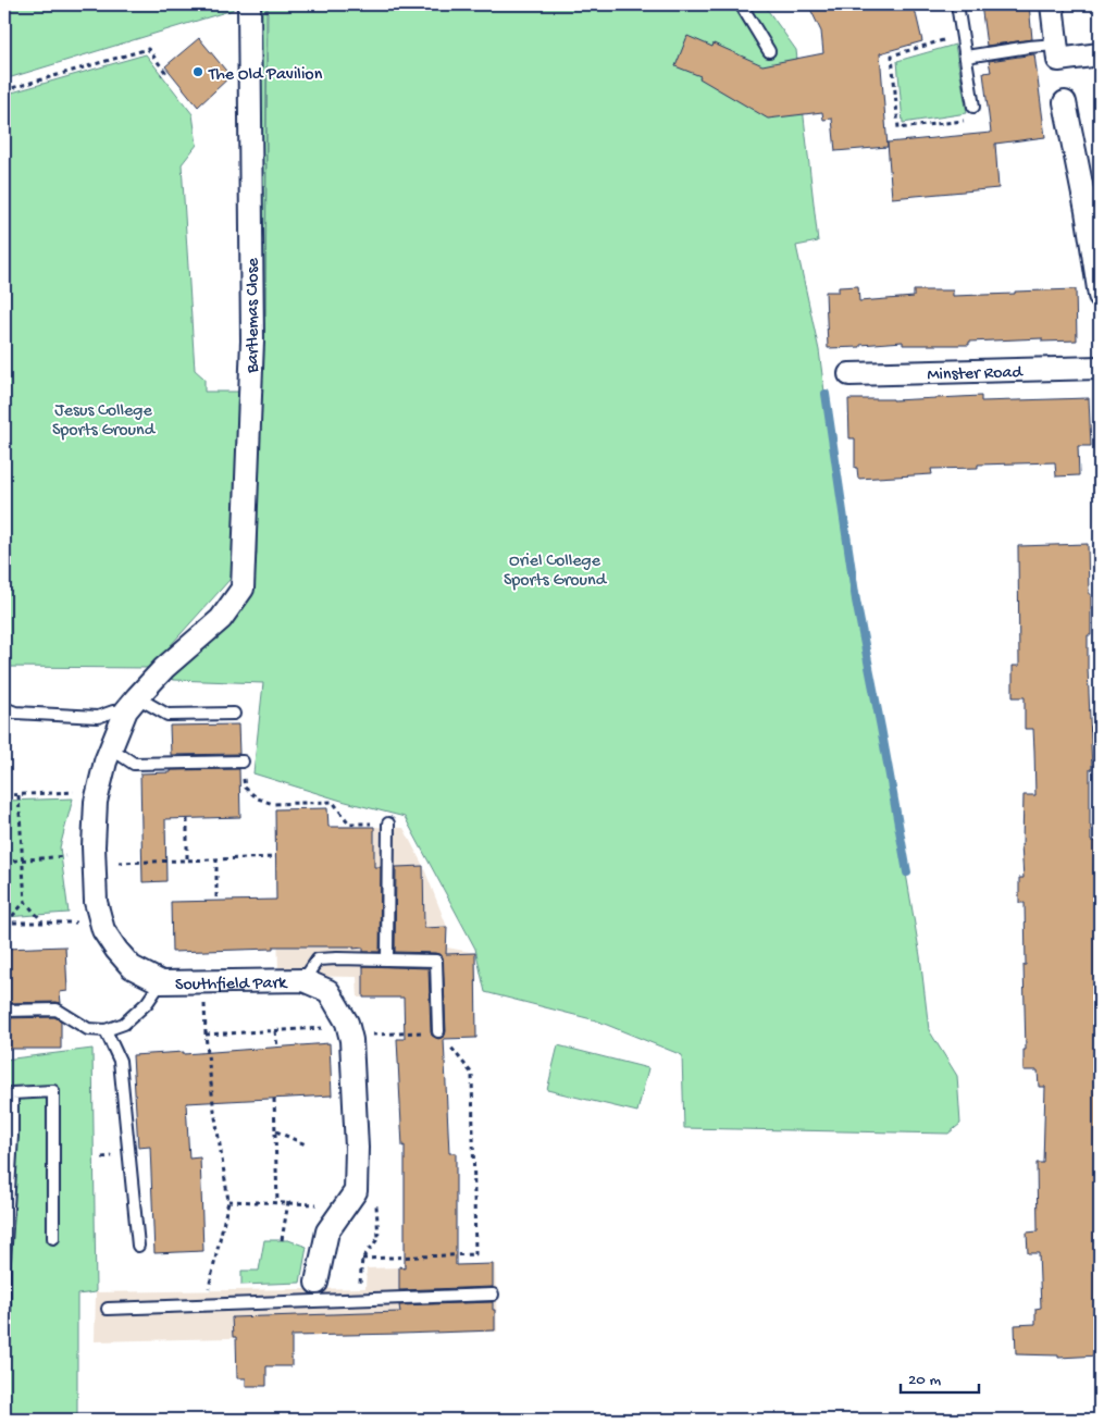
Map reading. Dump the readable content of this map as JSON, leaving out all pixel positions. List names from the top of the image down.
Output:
{
  "streets": {
    "street": ["Bartlemas Close", "Minster Road", "Southfield Park"]
  },
  "crossings": [
    ["Bartlemas Close", "Southfield Park"]
  ],
  "parks": ["Jesus College Sports Ground", "Oriel College Sports Ground"],
  "places": ["The Old Pavilion"],
  "scale_bar": "20 m"
}
